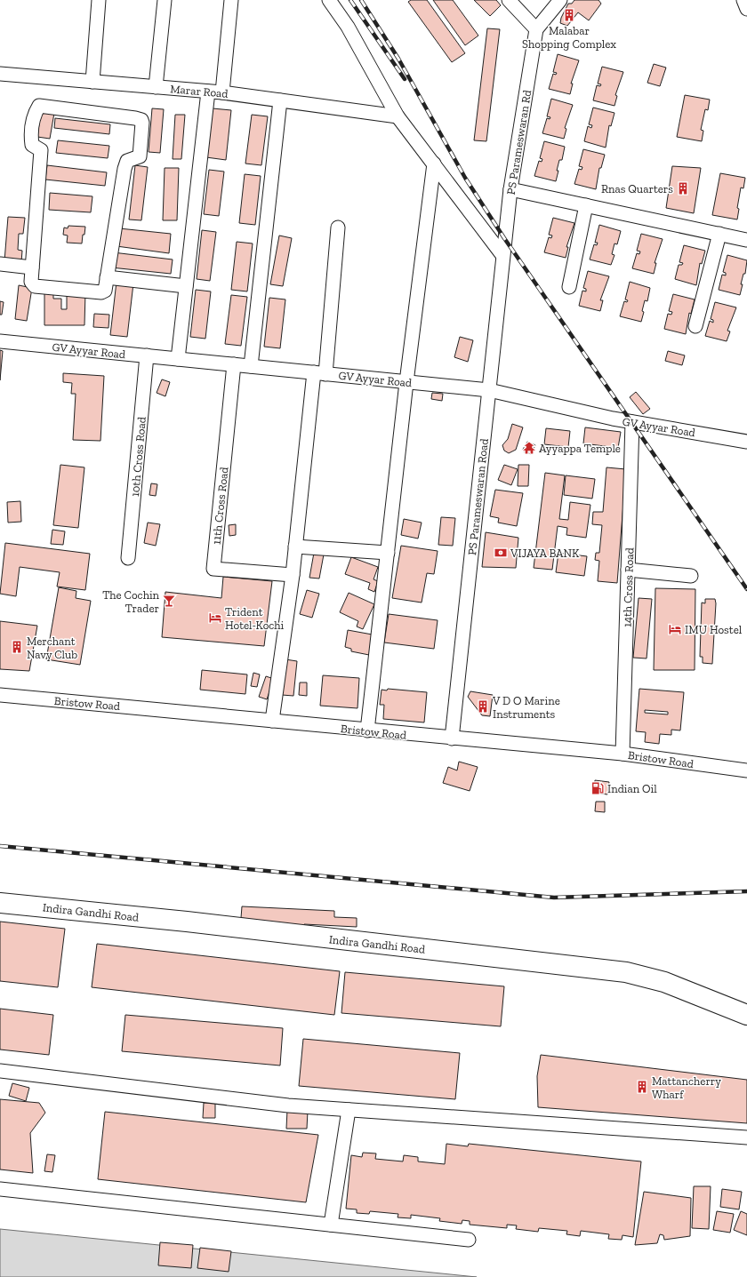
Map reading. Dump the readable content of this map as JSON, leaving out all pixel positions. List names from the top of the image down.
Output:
{
  "streets": {
    "highway": ["Indira Gandhi Road"],
    "street": [
      "Marar Road",
      "PS Parameswaran Rd",
      "GV Ayyar Road",
      "10th Cross Road",
      "PS Parameswaran Road",
      "11th Cross Road",
      "14th Cross Road",
      "Bristow Road"
    ]
  },
  "crossings": [
    ["PS Parameswaran Rd", "PS Parameswaran Road"],
    ["GV Ayyar Road", "10th Cross Road"],
    ["GV Ayyar Road", "PS Parameswaran Road"],
    ["GV Ayyar Road", "11th Cross Road"],
    ["GV Ayyar Road", "14th Cross Road"],
    ["PS Parameswaran Road", "Bristow Road"],
    ["14th Cross Road", "Bristow Road"]
  ],
  "places": {
    "building": [
      "Malabar Shopping Complex",
      "Rnas Quarters",
      "Merchant Navy Club",
      "V D O Marine Instruments",
      "Mattancherry Wharf"
    ],
    "temple": ["Ayyappa Temple"],
    "bank": ["VIJAYA BANK"],
    "bar": ["The Cochin Trader"],
    "hotel": ["Trident Hotel-Kochi", "IMU Hostel"],
    "fuel station": ["Indian Oil"]
  }
}
